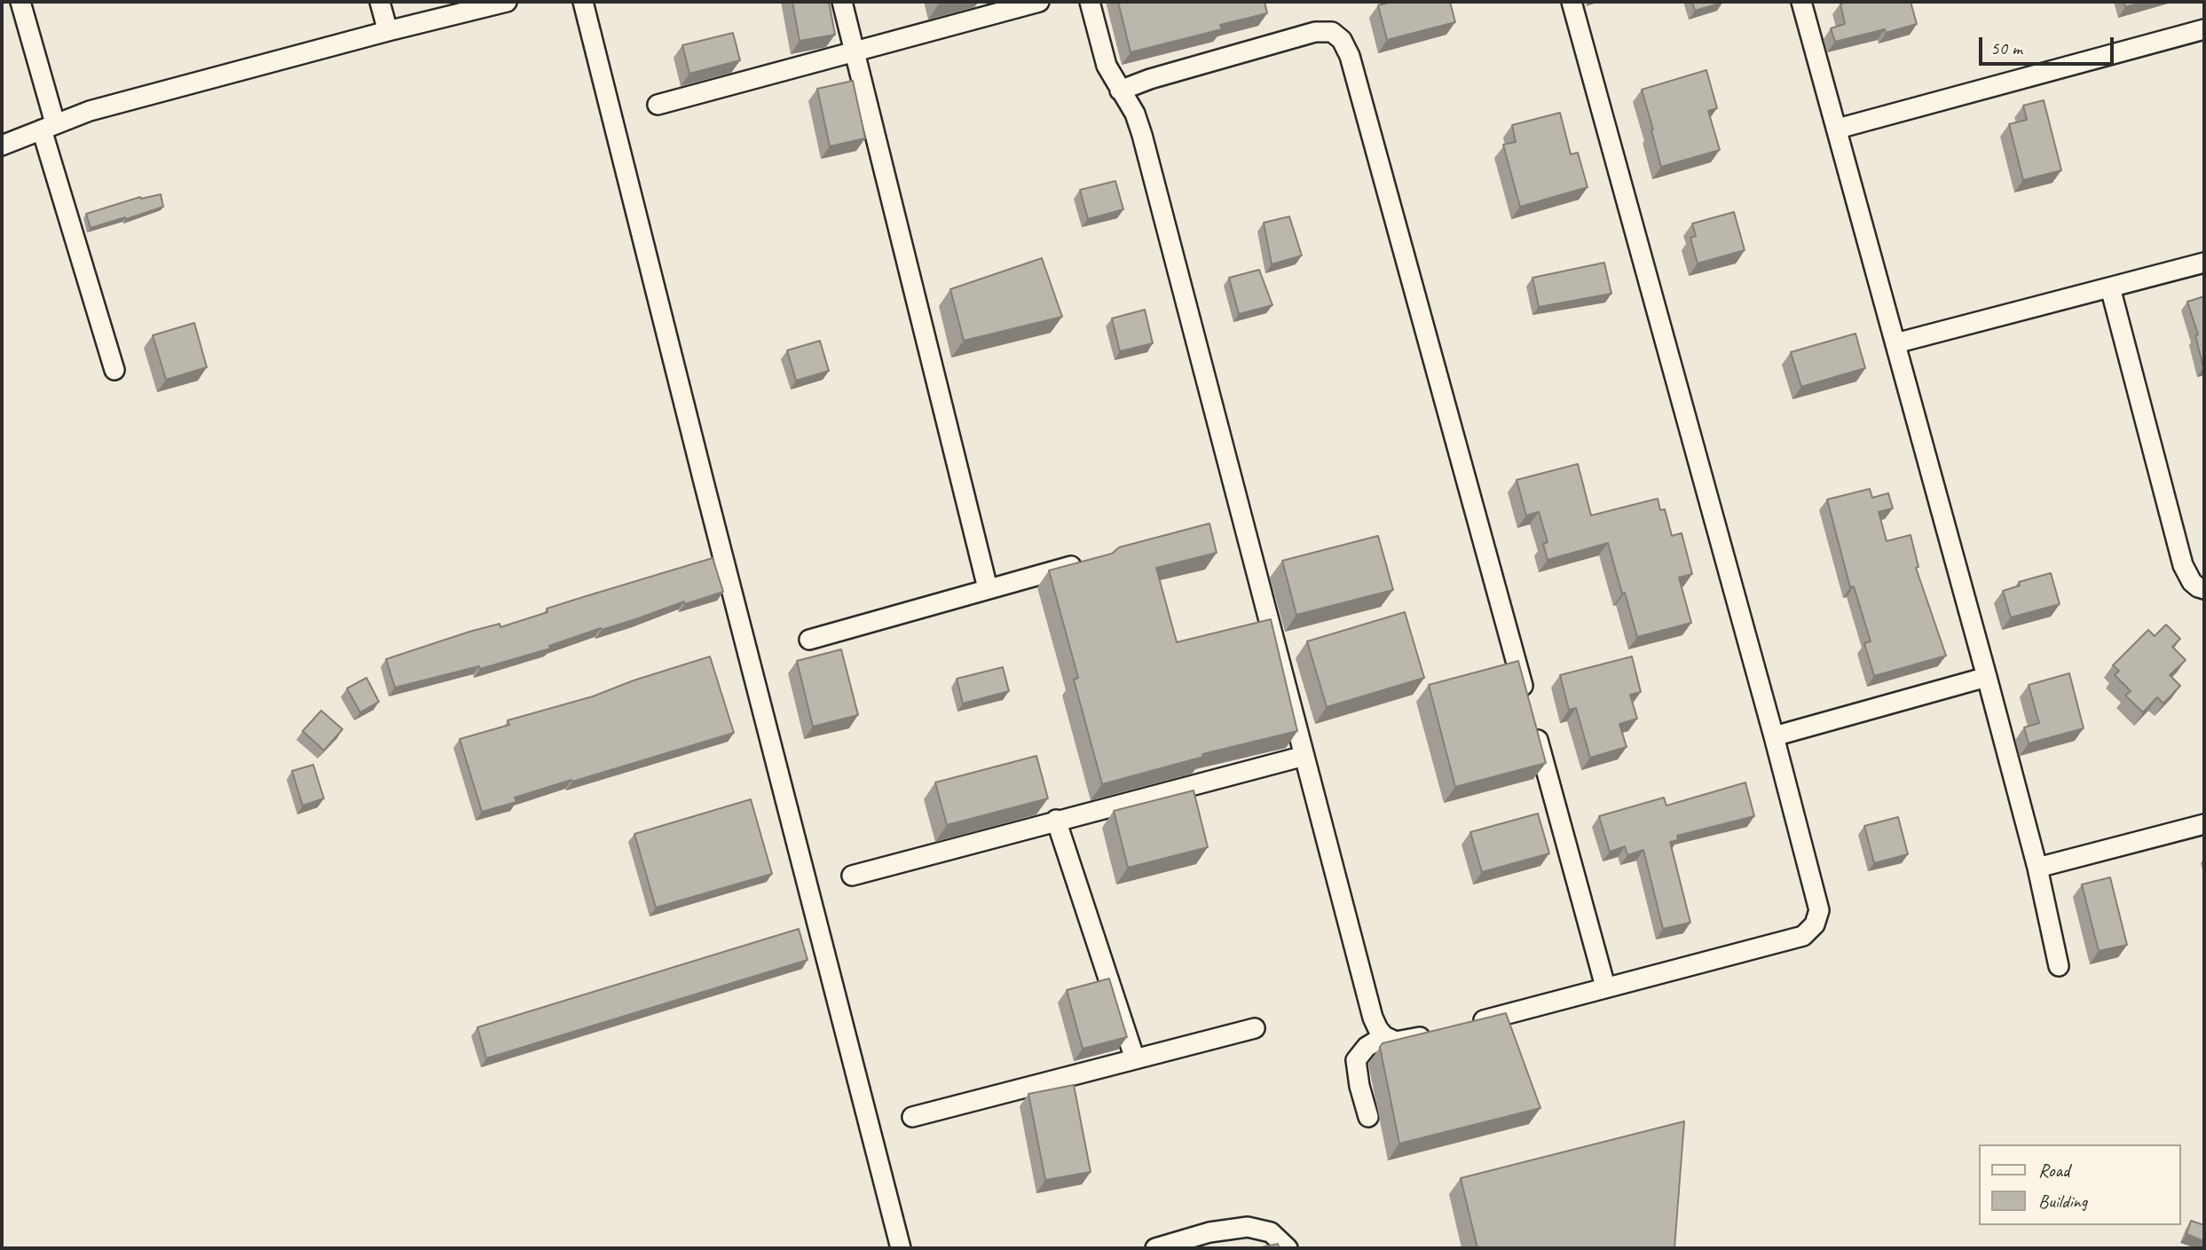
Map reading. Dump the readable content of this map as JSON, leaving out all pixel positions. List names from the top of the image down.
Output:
{
  "legend": ["Road", "Building"],
  "scale_bar": "50 m"
}
